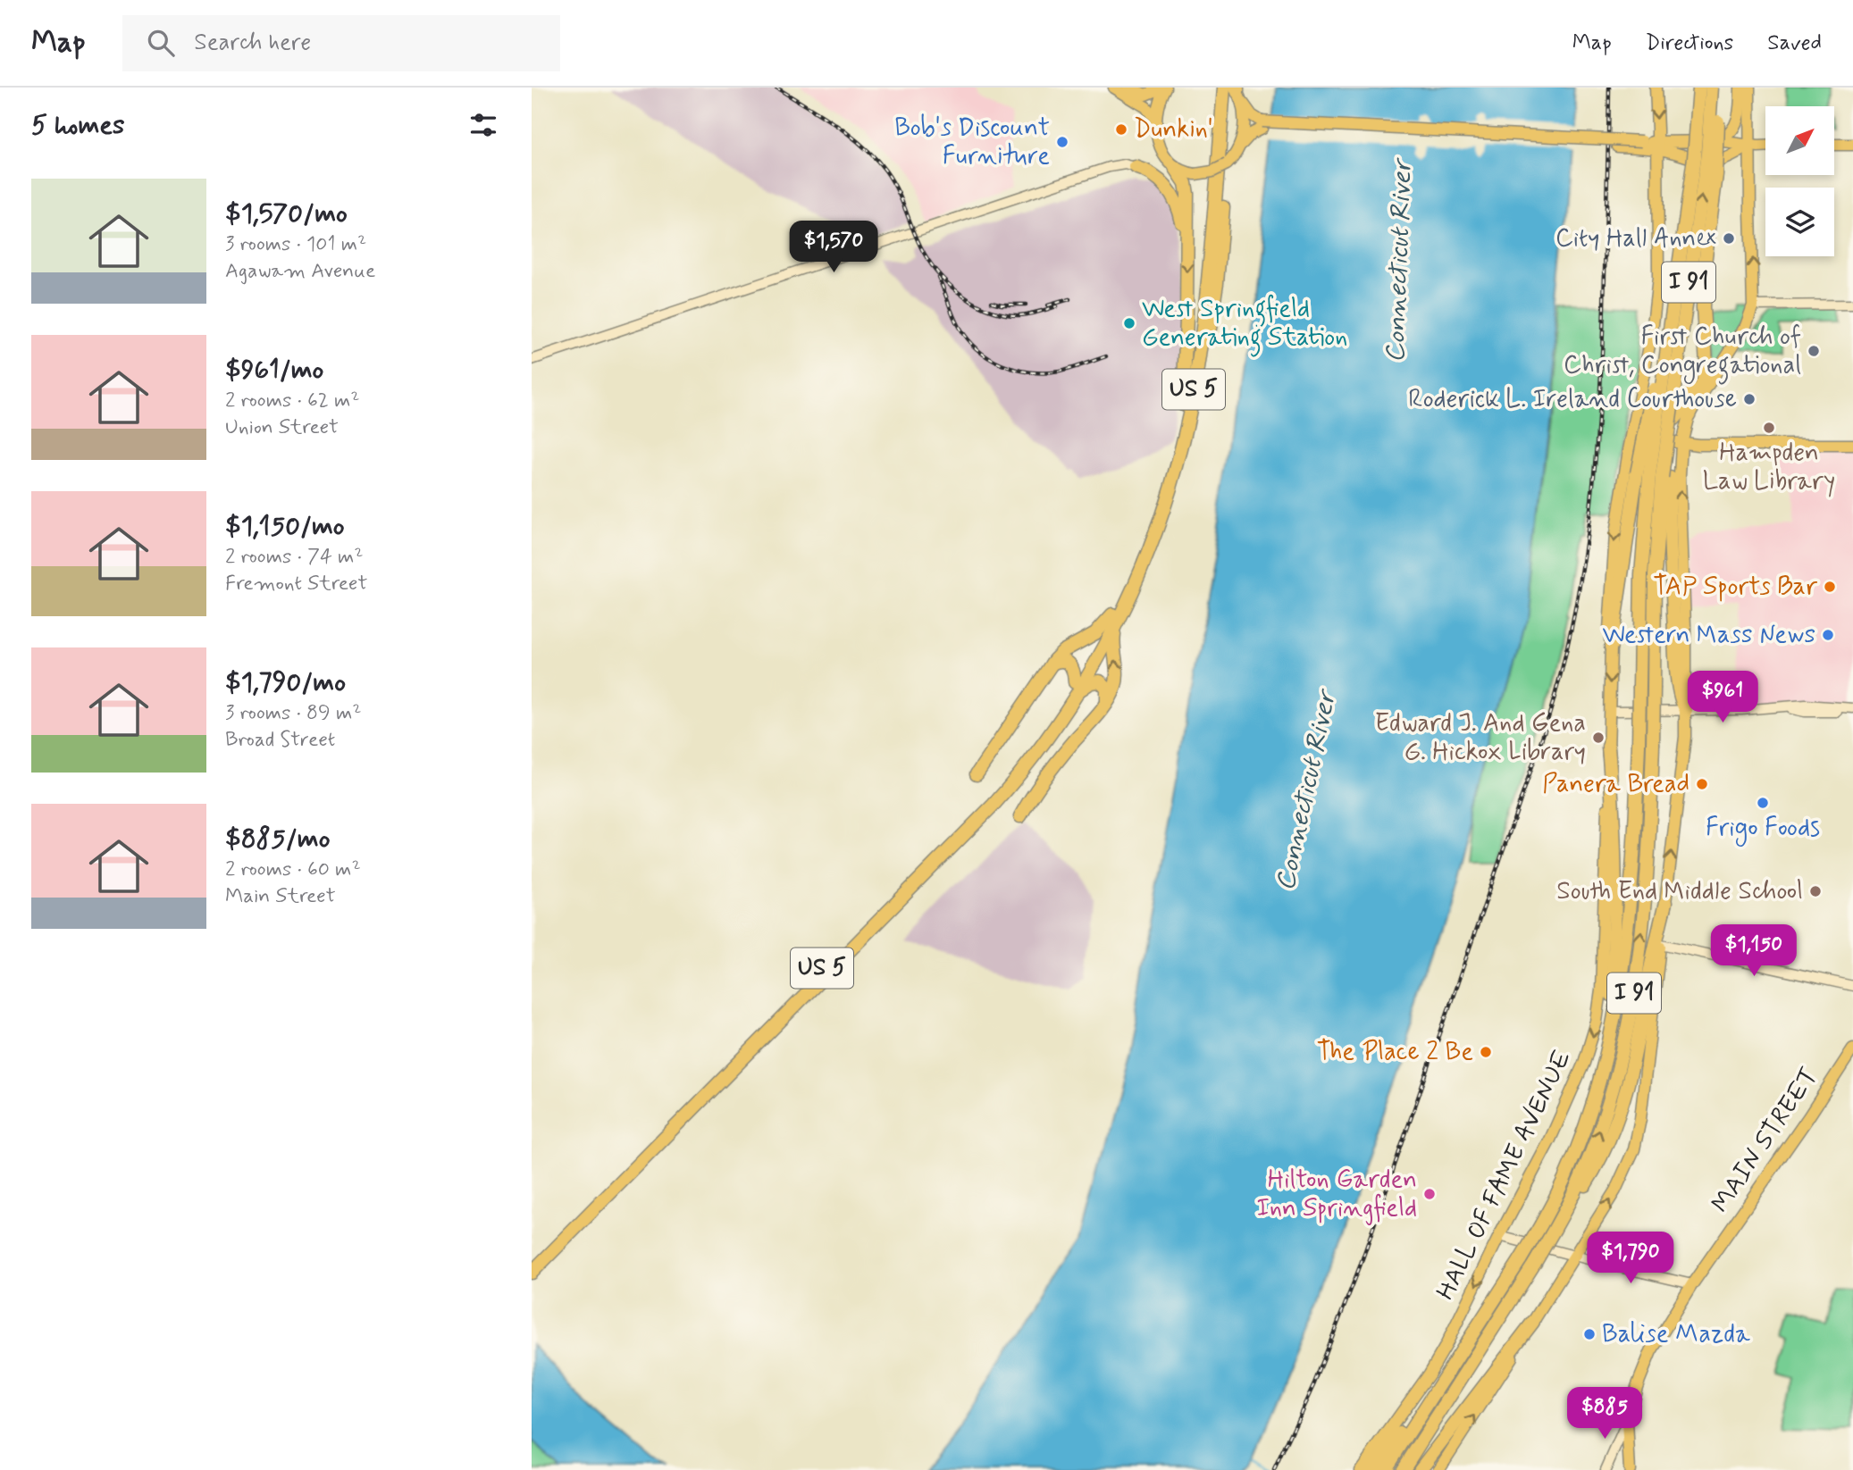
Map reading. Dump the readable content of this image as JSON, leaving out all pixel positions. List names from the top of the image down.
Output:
{
  "streets": {
    "highway": ["I 91", "US 5"],
    "main road": ["MAIN STREET", "HALL OF FAME AVENUE"]
  },
  "water": ["Connecticut River"],
  "places": [
    "Dunkin'",
    "Bob's Discount Furniture",
    "City Hall Annex",
    "West Springfield Generating Station",
    "First Church of Christ, Congregational",
    "Roderick L. Ireland Courthouse",
    "Hampden Law Library",
    "TAP Sports Bar",
    "Western Mass News",
    "Edward J. And Gena G. Hickox Library",
    "Panera Bread",
    "Frigo Foods",
    "South End Middle School",
    "The Place 2 Be",
    "Hilton Garden Inn Springfield",
    "Balise Mazda"
  ],
  "north": "top right",
  "page": {
    "header": "Map",
    "search": "Search here",
    "nav": ["Map", "Directions", "Saved"],
    "heading": "5 homes",
    "list": [
      {
        "name": "$1,570/mo",
        "note": "3 rooms · 101 m² · Agawam Avenue"
      },
      {
        "name": "$961/mo",
        "note": "2 rooms · 62 m² · Union Street"
      },
      {
        "name": "$1,150/mo",
        "note": "2 rooms · 74 m² · Fremont Street"
      },
      {
        "name": "$1,790/mo",
        "note": "3 rooms · 89 m² · Broad Street"
      },
      {
        "name": "$885/mo",
        "note": "2 rooms · 60 m² · Main Street"
      }
    ],
    "price": [
      "$1,570",
      "$961",
      "$1,150",
      "$1,790",
      "$885"
    ]
  }
}
